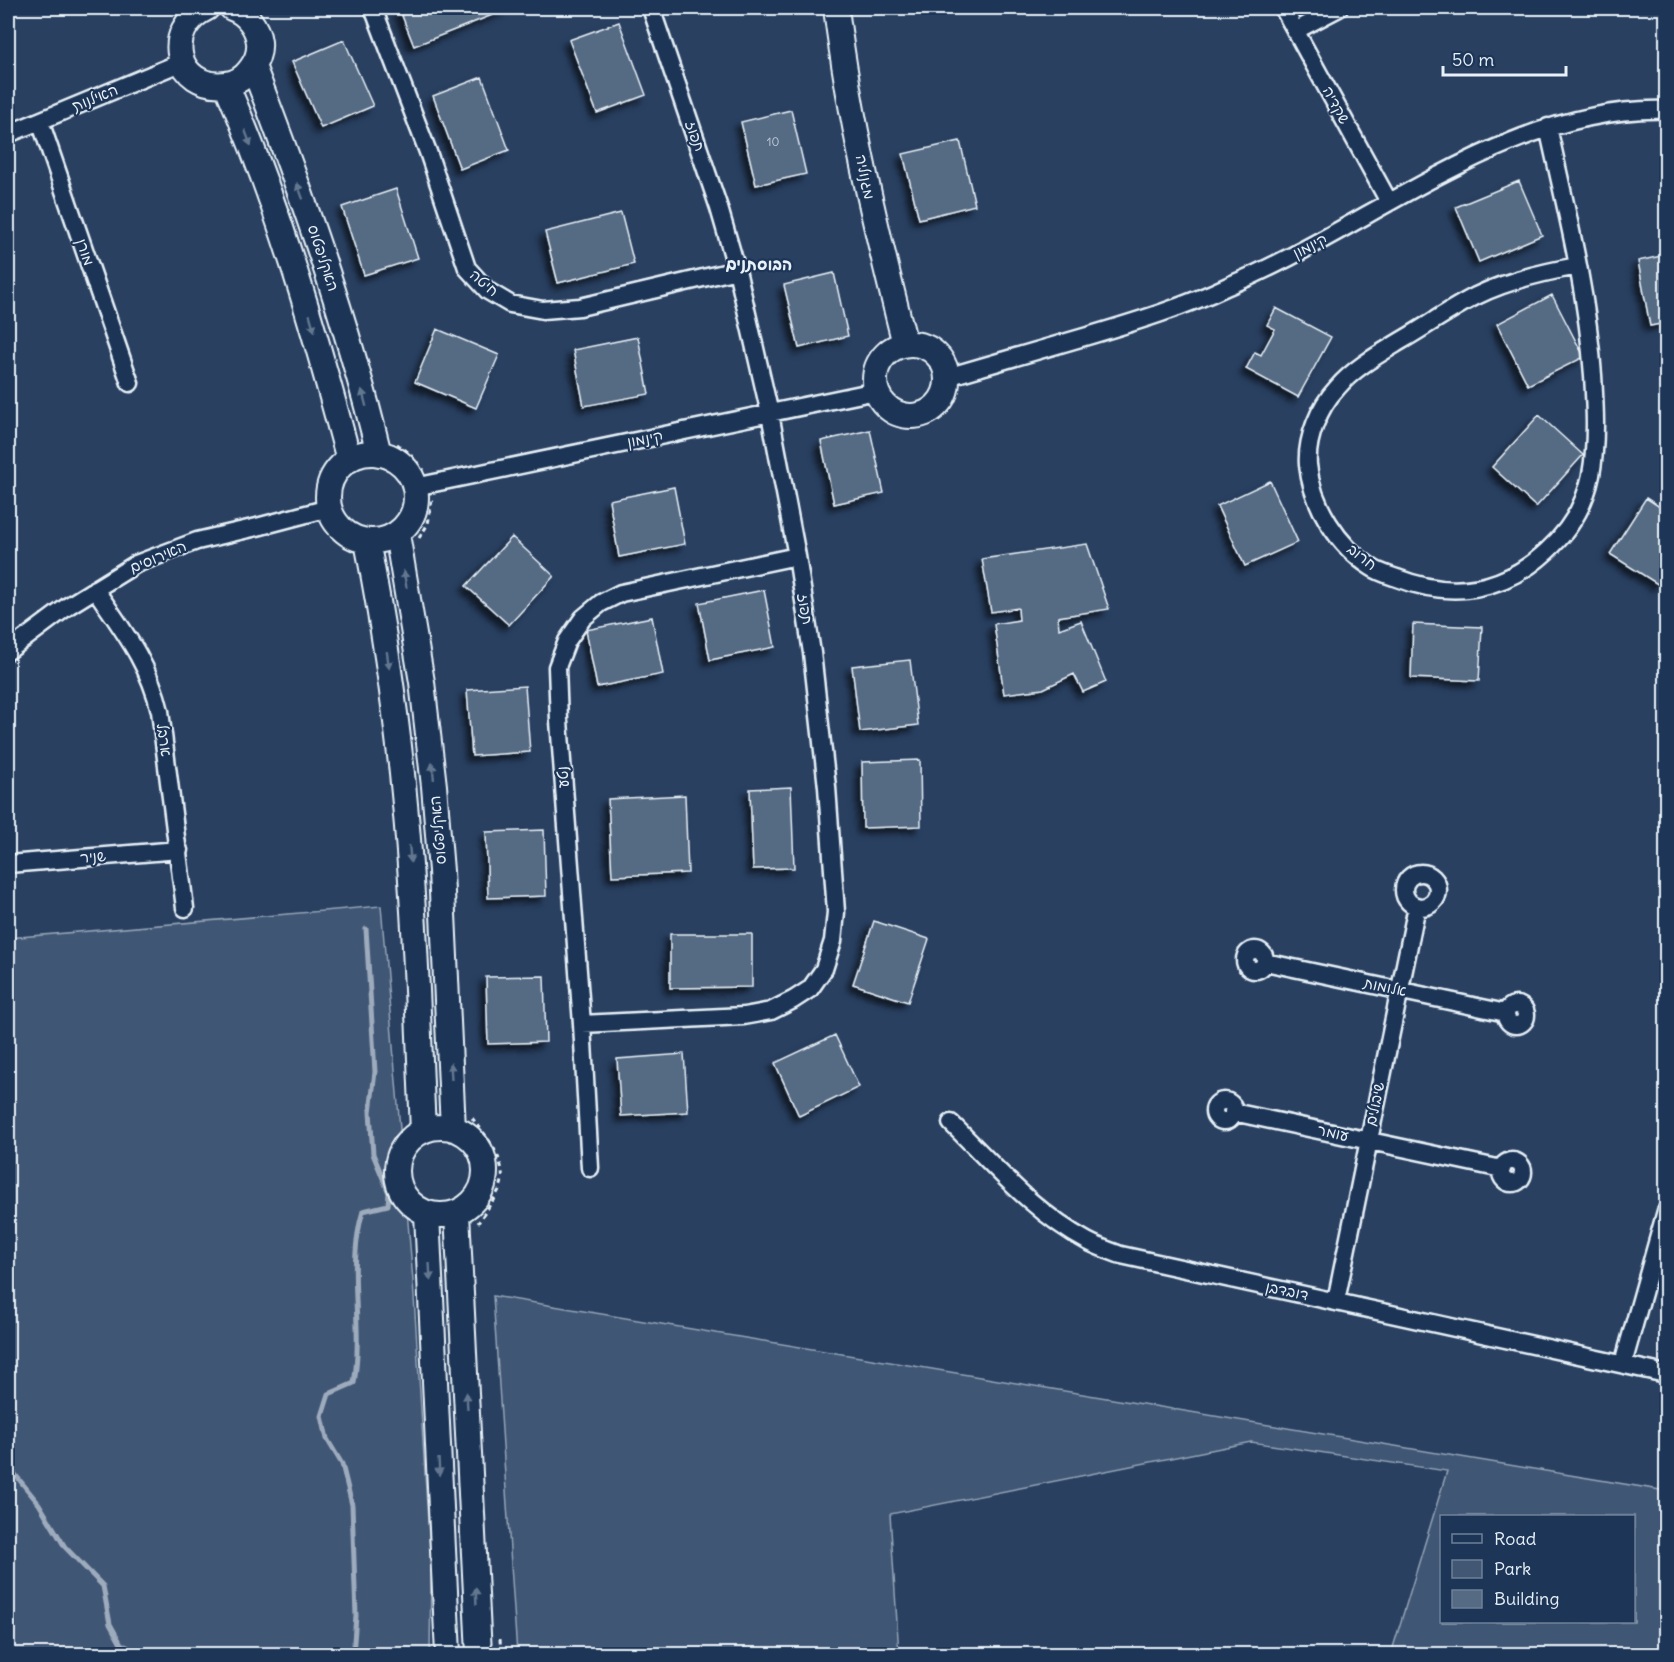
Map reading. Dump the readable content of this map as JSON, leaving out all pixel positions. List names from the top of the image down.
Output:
{
  "streets": {
    "main road": ["מגנוליה", "האקליפטוס"],
    "street": [
      "האילנות",
      "שקדיה",
      "תפוז",
      "קינמון",
      "מורן",
      "חיטה",
      "האירוסים",
      "חרוב",
      "ארבל",
      "נטע",
      "שניר",
      "אלומות",
      "שיבולים",
      "עומר",
      "דובדבן"
    ]
  },
  "crossings": [
    ["האילנות", "מורן"],
    ["שקדיה", "קינמון"],
    ["תפוז", "קינמון"],
    ["תפוז", "חיטה"],
    ["תפוז", "נטע"],
    ["מגנוליה", "קינמון"],
    ["קינמון", "האקליפטוס"],
    ["קינמון", "האירוסים"],
    ["קינמון", "חרוב"],
    ["האקליפטוס", "האירוסים"],
    ["האירוסים", "ארבל"],
    ["ארבל", "שניר"],
    ["אלומות", "שיבולים"],
    ["שיבולים", "עומר"],
    ["שיבולים", "דובדבן"]
  ],
  "districts": ["הבוסתנים"],
  "house_numbers": ["10"],
  "legend": ["Road", "Park", "Building"],
  "scale_bar": "50 m"
}
